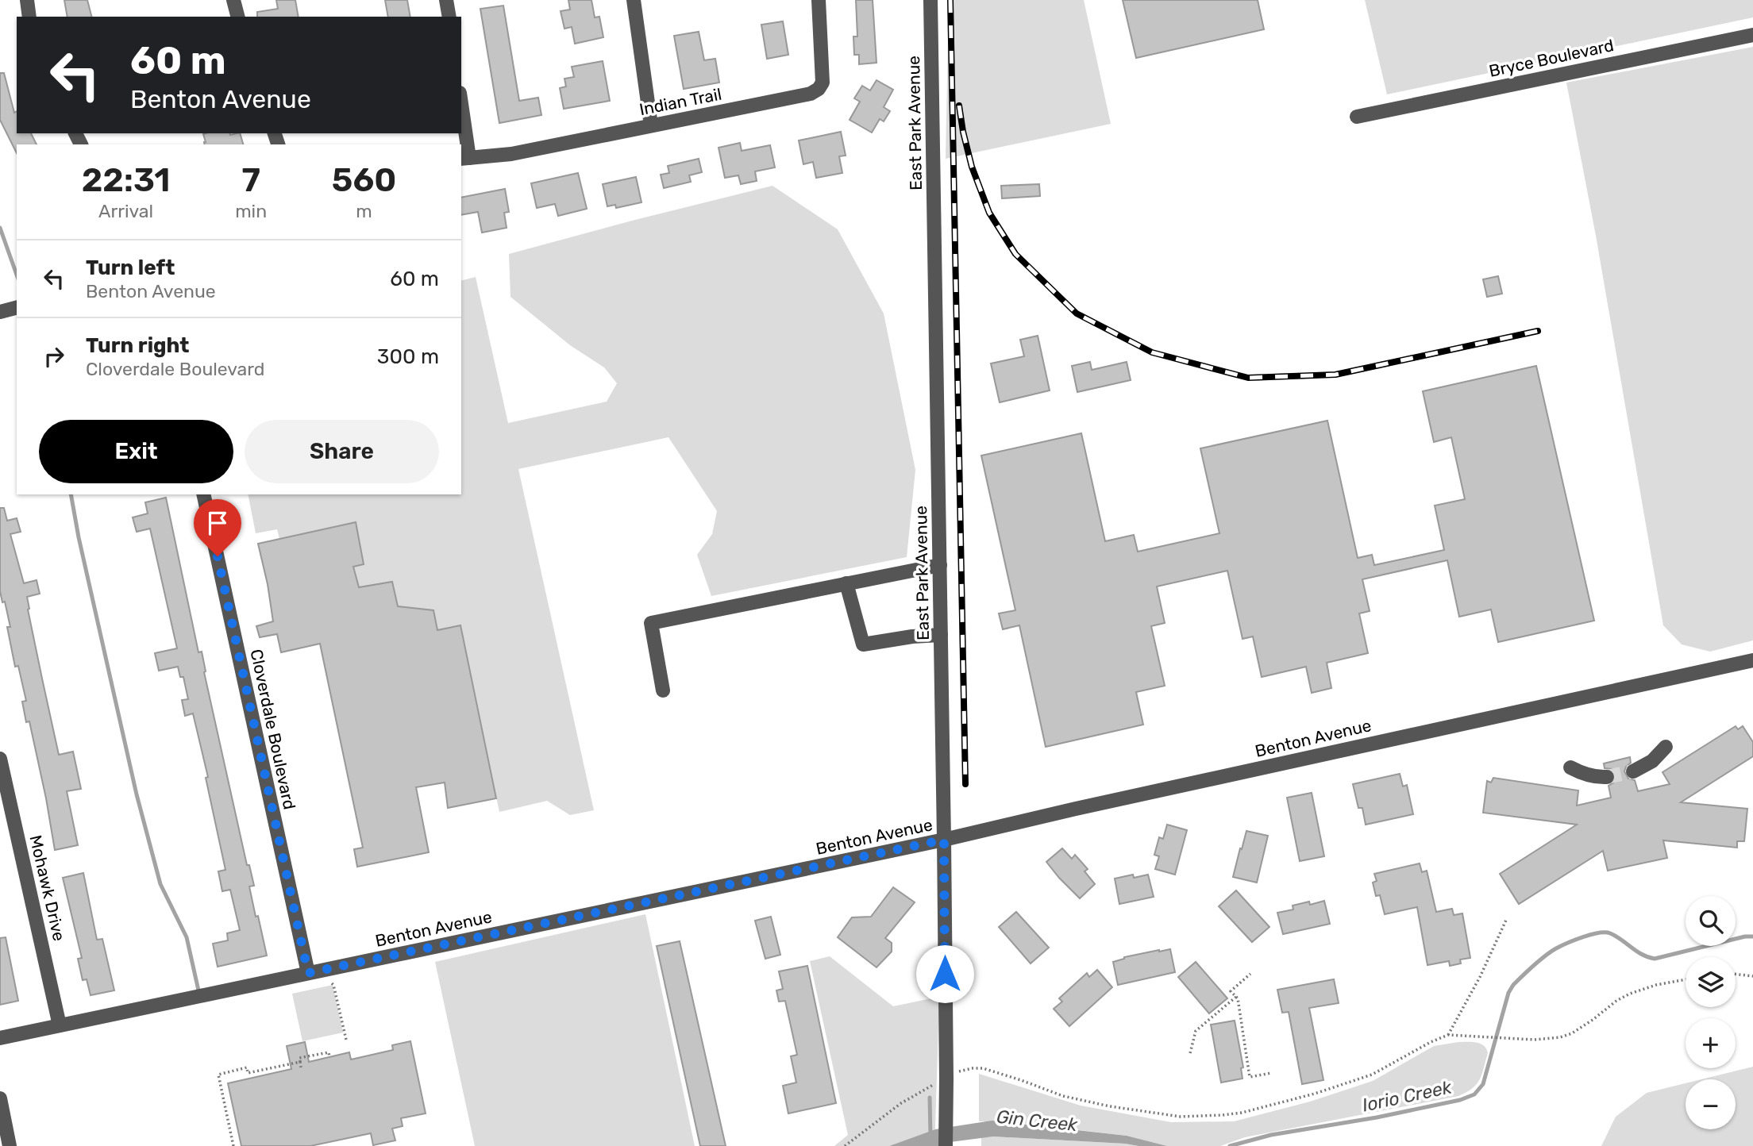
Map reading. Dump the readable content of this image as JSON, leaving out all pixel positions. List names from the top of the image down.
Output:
{
  "streets": {
    "street": [
      "Bryce Boulevard",
      "Indian Trail",
      "East Park Avenue",
      "Cloverdale Boulevard",
      "Benton Avenue",
      "Mohawk Drive"
    ]
  },
  "crossings": [
    ["East Park Avenue", "Benton Avenue"],
    ["Cloverdale Boulevard", "Benton Avenue"],
    ["Benton Avenue", "Mohawk Drive"]
  ],
  "water": ["Iorio Creek", "Gin Creek"],
  "page": {
    "turn": ["60 m", "Benton Avenue"],
    "eta": [
      "22:31",
      "Arrival",
      "7",
      "min",
      "560",
      "m"
    ],
    "list": [
      {
        "name": "Turn left",
        "note": "Benton Avenue",
        "value": "60 m"
      },
      {
        "name": "Turn right",
        "note": "Cloverdale Boulevard",
        "value": "300 m"
      }
    ],
    "buttons": ["Exit", "Share"],
    "map_buttons": ["+", "−"]
  }
}
